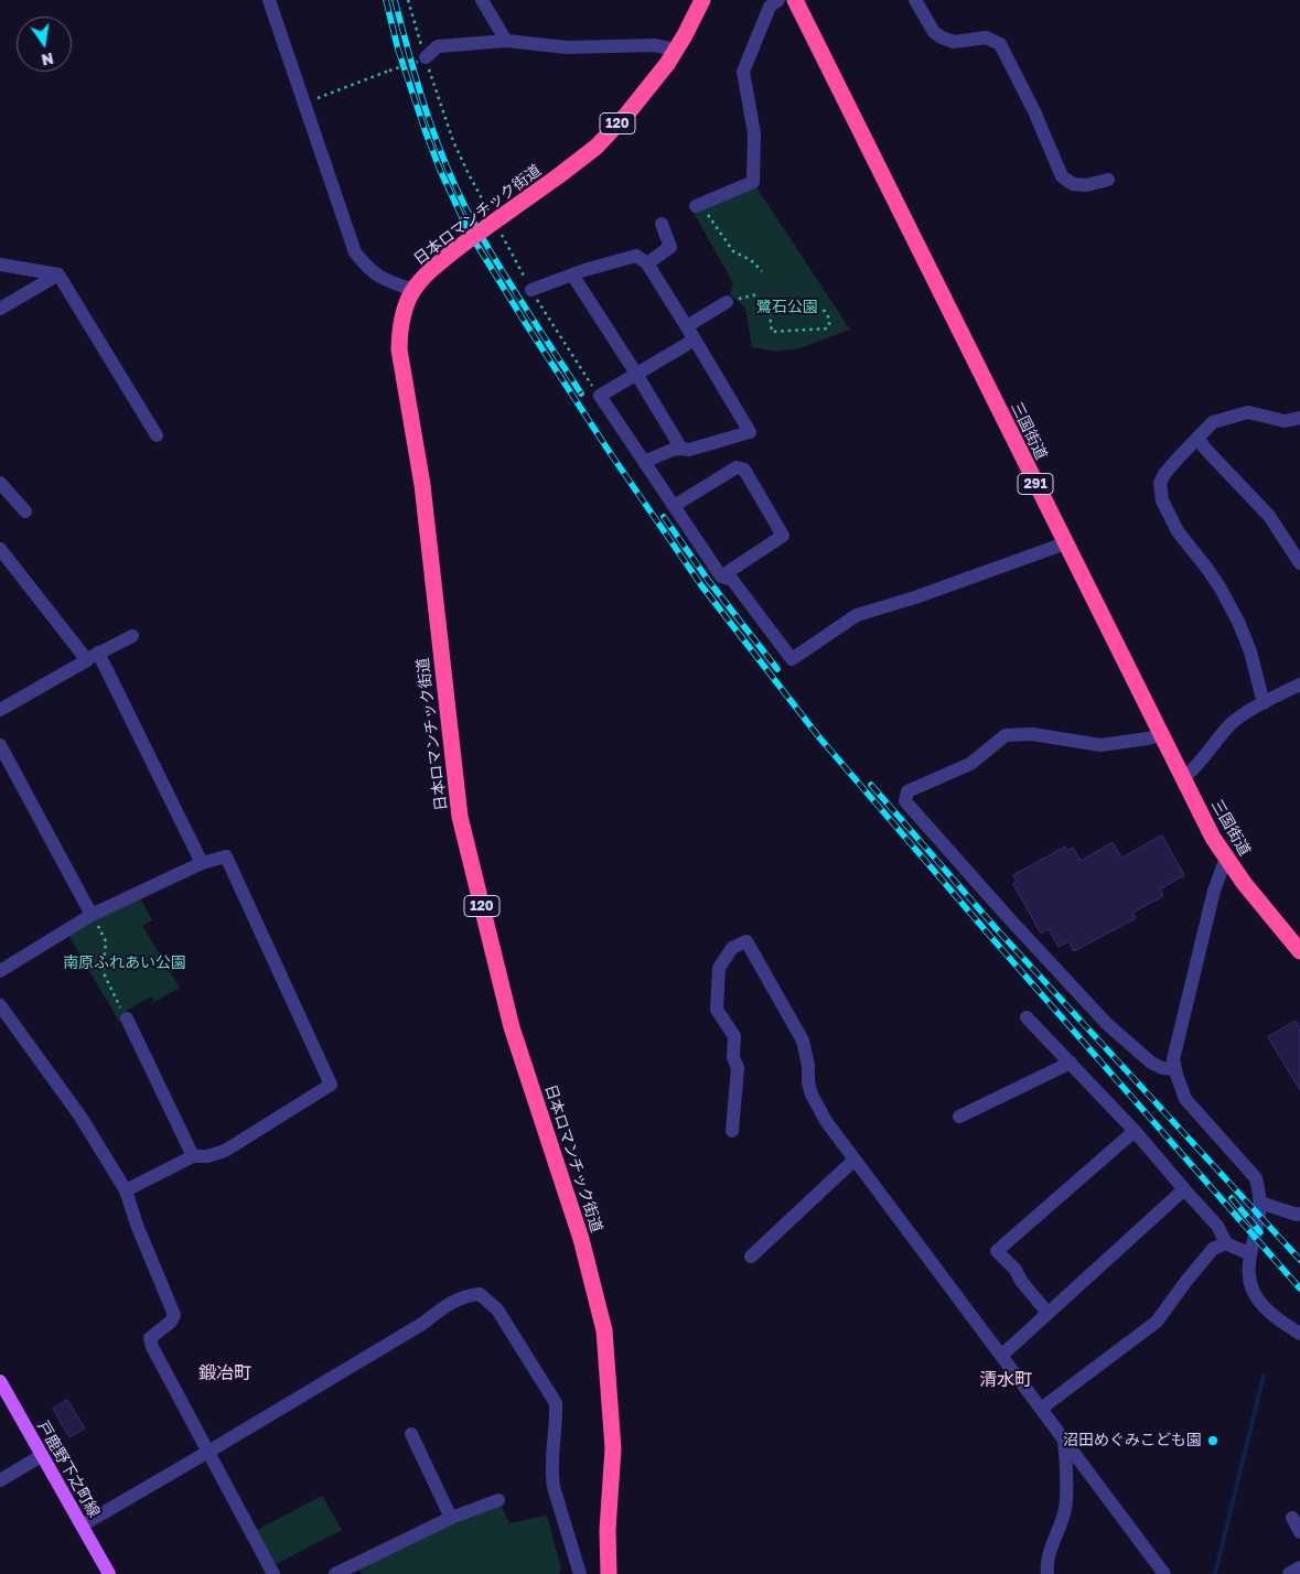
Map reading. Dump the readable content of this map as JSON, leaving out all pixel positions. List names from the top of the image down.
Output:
{
  "streets": {
    "highway": [
      "120",
      "日本ロマンチック街道",
      "三国街道",
      "291"
    ],
    "main road": ["戸鹿野下之町線"]
  },
  "districts": ["鍛冶町", "清水町"],
  "parks": ["鷺石公園", "南原ふれあい公園"],
  "places": ["沼田めぐみこども園"],
  "north": "bottom"
}
